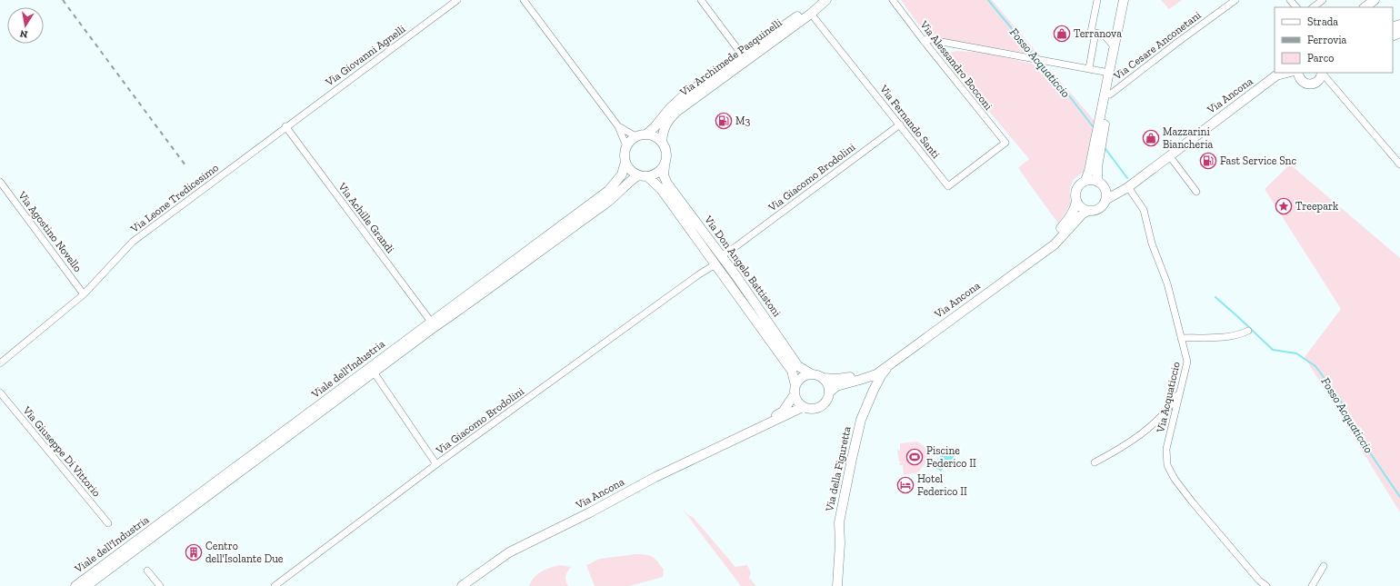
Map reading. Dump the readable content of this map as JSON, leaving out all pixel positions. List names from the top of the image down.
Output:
{
  "streets": {
    "main road": [
      "Via Archimede Pasquinelli",
      "Via Ancona",
      "Via Don Angelo Battistoni",
      "Viale dell'Industria",
      "Via della Figuretta"
    ],
    "street": [
      "Via Cesare Anconetani",
      "Via Giovanni Agnelli",
      "Via Alessandro Bocconi",
      "Via Fernando Santi",
      "Via Giacomo Brodolini",
      "Via Leone Tredicesimo",
      "Via Achille Grandi",
      "Via Agostino Novello",
      "Via Acquaticcio",
      "Via Giuseppe Di Vittorio"
    ]
  },
  "crossings": [
    ["Via Giovanni Agnelli", "Via Leone Tredicesimo"],
    ["Via Giovanni Agnelli", "Via Achille Grandi"],
    ["Via Archimede Pasquinelli", "Via Fernando Santi"],
    ["Via Archimede Pasquinelli", "Via Don Angelo Battistoni"],
    ["Via Archimede Pasquinelli", "Viale dell'Industria"],
    ["Via Alessandro Bocconi", "Via Fernando Santi"],
    ["Via Ancona", "Via Don Angelo Battistoni"],
    ["Via Ancona", "Via Acquaticcio"],
    ["Via Ancona", "Via della Figuretta"],
    ["Via Fernando Santi", "Via Giacomo Brodolini"],
    ["Via Giacomo Brodolini", "Via Don Angelo Battistoni"],
    ["Via Giacomo Brodolini", "Viale dell'Industria"],
    ["Via Leone Tredicesimo", "Via Achille Grandi"],
    ["Via Leone Tredicesimo", "Via Agostino Novello"],
    ["Via Achille Grandi", "Viale dell'Industria"],
    ["Via Don Angelo Battistoni", "Viale dell'Industria"]
  ],
  "water": ["Fosso Acquaticcio"],
  "places": {
    "shop": ["Terranova", "Mazzarini Biancheria"],
    "fuel station": ["M3", "Fast Service Snc"],
    "place": ["Treepark"],
    "sports": ["Piscine Federico II"],
    "hotel": ["Hotel Federico II"],
    "building": ["Centro dell'Isolante Due"]
  },
  "legend": ["Strada", "Ferrovia", "Parco"],
  "north": "bottom"
}
